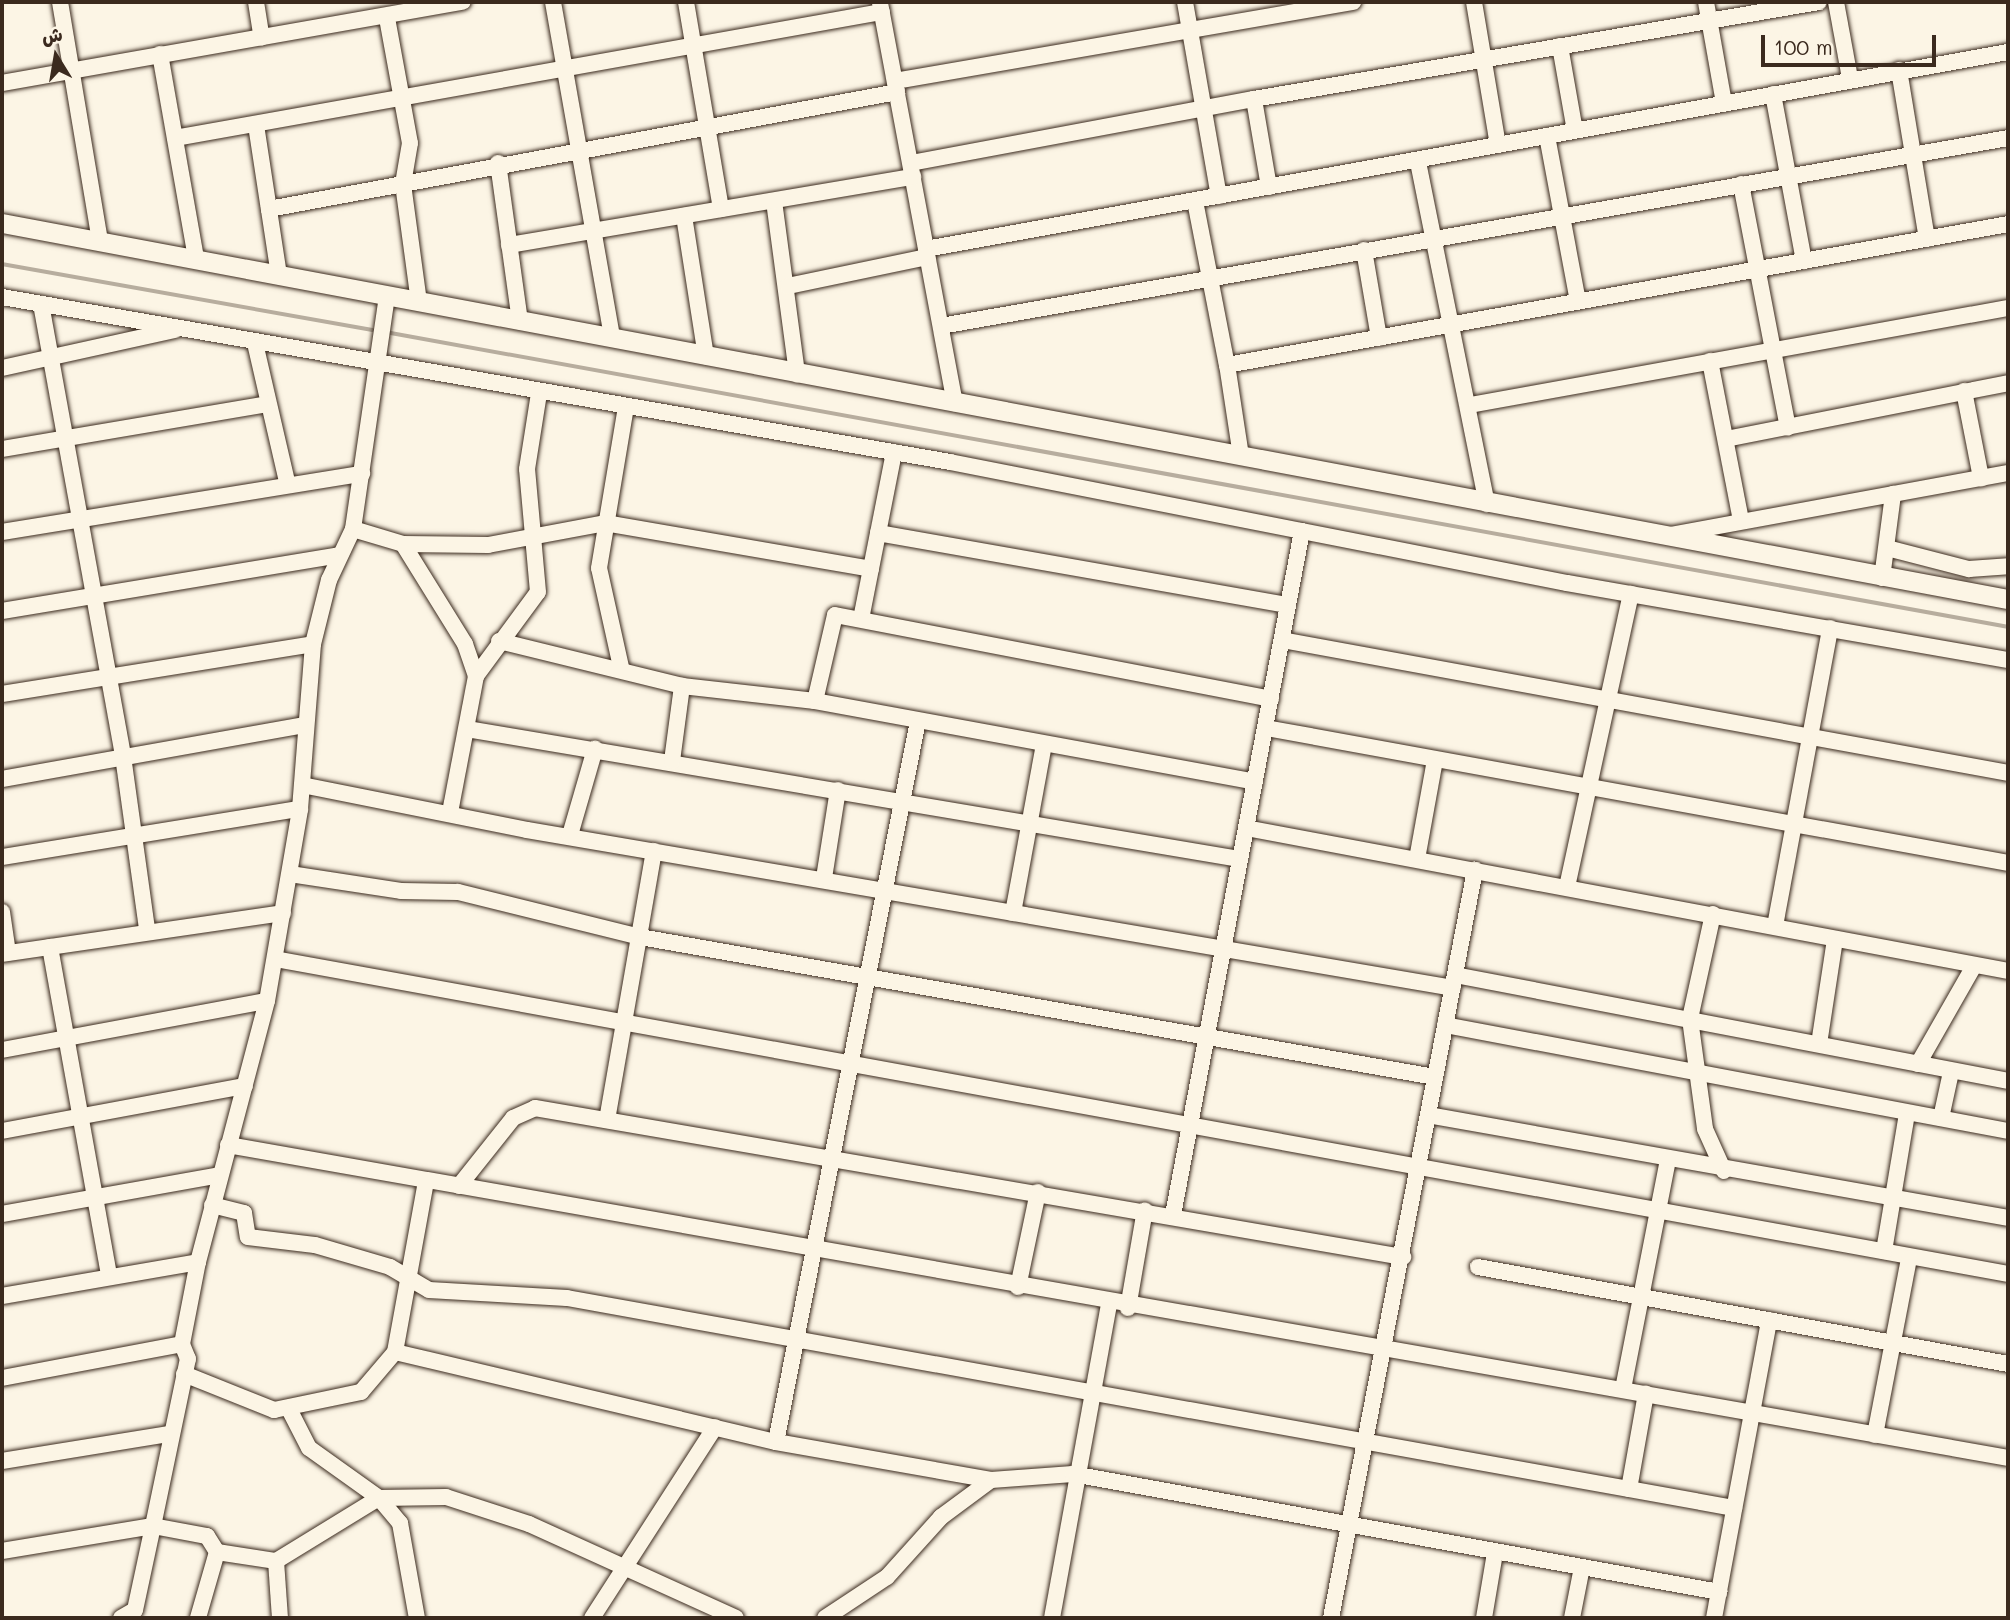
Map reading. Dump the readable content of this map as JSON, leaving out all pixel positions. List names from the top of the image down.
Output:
{
  "scale_bar": "100 m",
  "north": "top"
}
